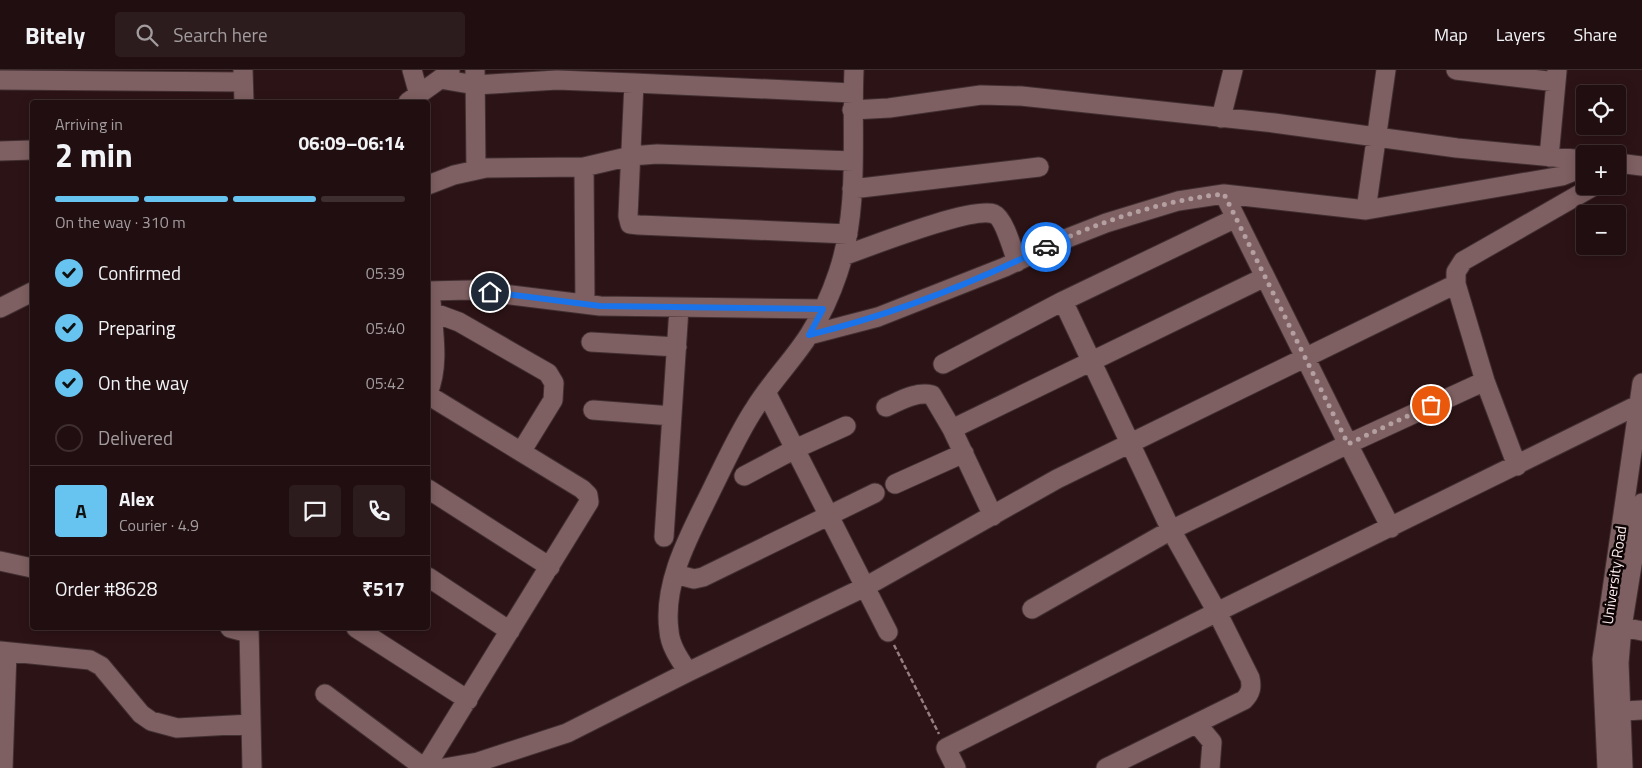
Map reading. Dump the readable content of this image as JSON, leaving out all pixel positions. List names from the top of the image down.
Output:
{
  "streets": {
    "street": ["University Road"]
  },
  "page": {
    "header": "Bitely",
    "search": "Search here",
    "nav": ["Map", "Layers", "Share"],
    "map_buttons": ["+", "−"],
    "heading": ["2 min", "Arriving in", "06:09–06:14"],
    "panel": [
      "Alex",
      "Courier · 4.9",
      "Order #8628",
      "₹517"
    ],
    "bar": "On the way · 310 m",
    "list": [
      ["Confirmed", "05:39"],
      ["Preparing", "05:40"],
      ["On the way", "05:42"],
      "Delivered"
    ],
    "round": "A"
  }
}
